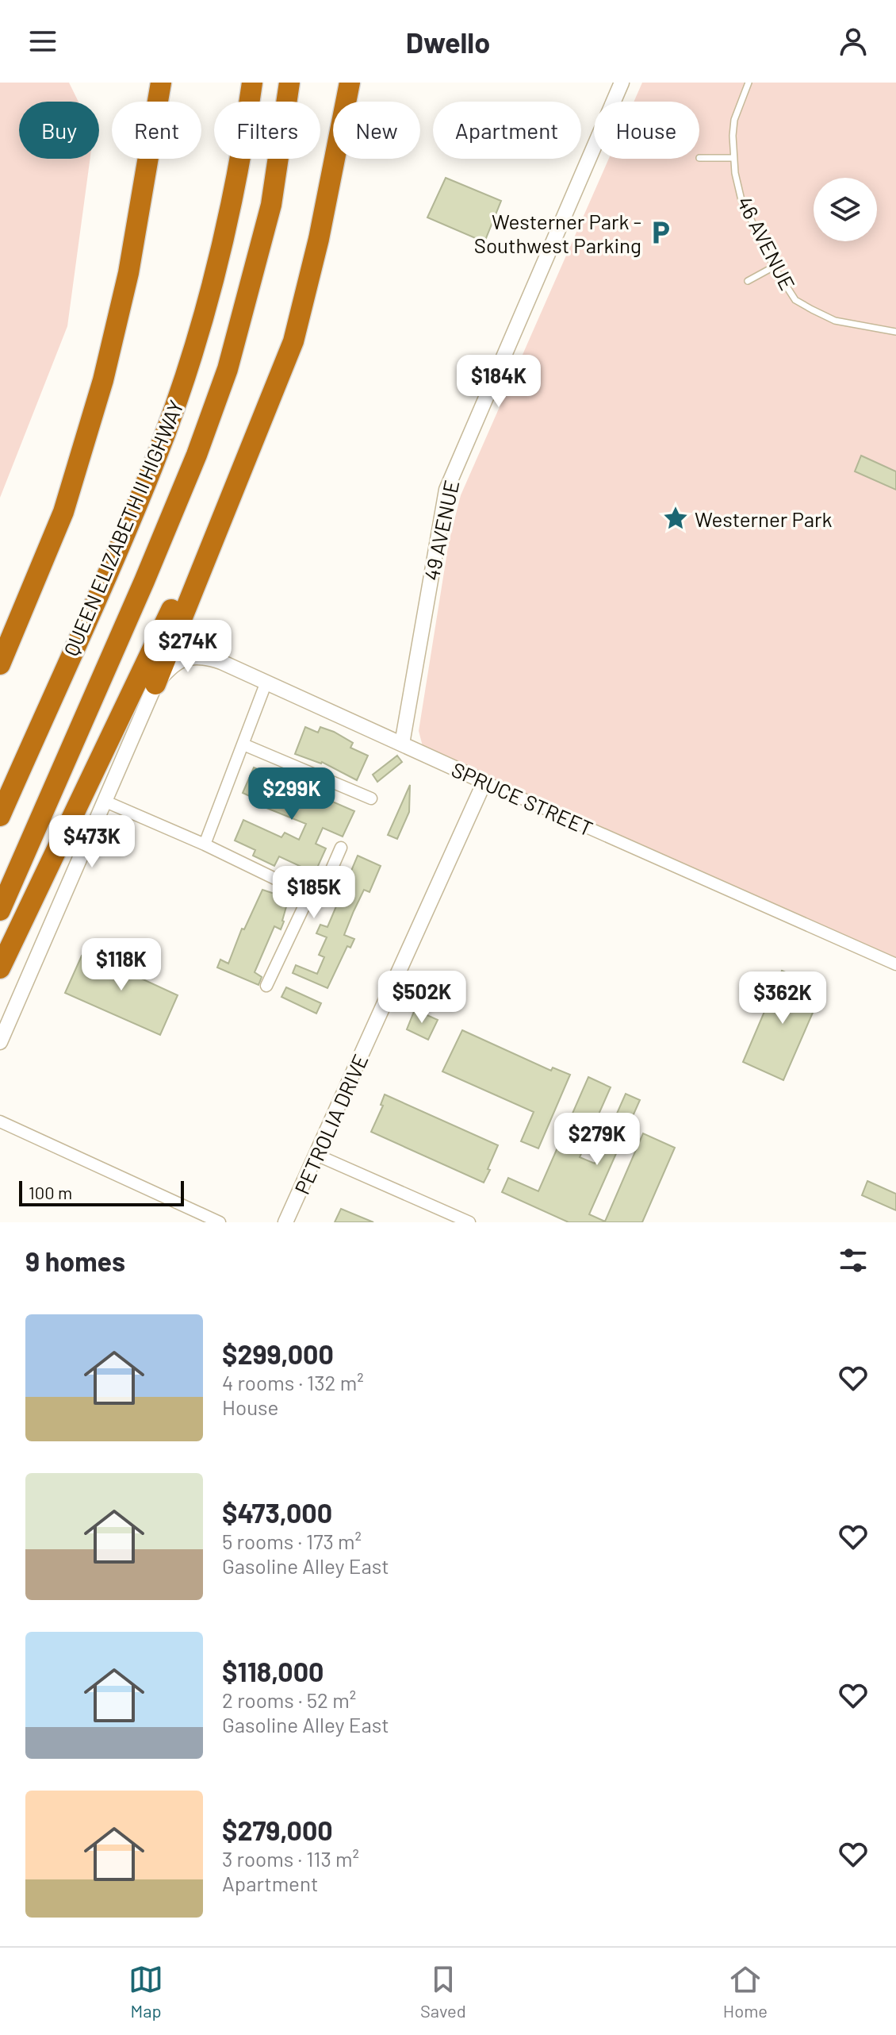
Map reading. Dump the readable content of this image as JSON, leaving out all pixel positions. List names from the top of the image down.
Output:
{
  "streets": {
    "highway": ["QUEEN ELIZABETH II HIGHWAY"],
    "street": ["49 AVENUE", "SPRUCE STREET", "PETROLIA DRIVE"],
    "lane": ["46 AVENUE"]
  },
  "crossings": [
    ["49 AVENUE", "SPRUCE STREET"],
    ["SPRUCE STREET", "PETROLIA DRIVE"]
  ],
  "places": {
    "parking": ["Westerner Park - Southwest Parking"],
    "place": ["Westerner Park"]
  },
  "scale_bar": "100 m",
  "page": {
    "header": "Dwello",
    "chip": [
      "Buy",
      "Rent",
      "Filters",
      "New",
      "Apartment",
      "House"
    ],
    "price": [
      "$184K",
      "$274K",
      "$299K",
      "$473K",
      "$185K",
      "$118K",
      "$502K",
      "$362K",
      "$279K"
    ],
    "scale": "100 m",
    "heading": "9 homes",
    "list": [
      {
        "name": "$299,000",
        "note": "4 rooms · 132 m² · House"
      },
      {
        "name": "$473,000",
        "note": "5 rooms · 173 m² · Gasoline Alley East"
      },
      {
        "name": "$118,000",
        "note": "2 rooms · 52 m² · Gasoline Alley East"
      },
      {
        "name": "$279,000",
        "note": "3 rooms · 113 m² · Apartment"
      }
    ],
    "tabs": ["Map", "Saved", "Home"]
  }
}
